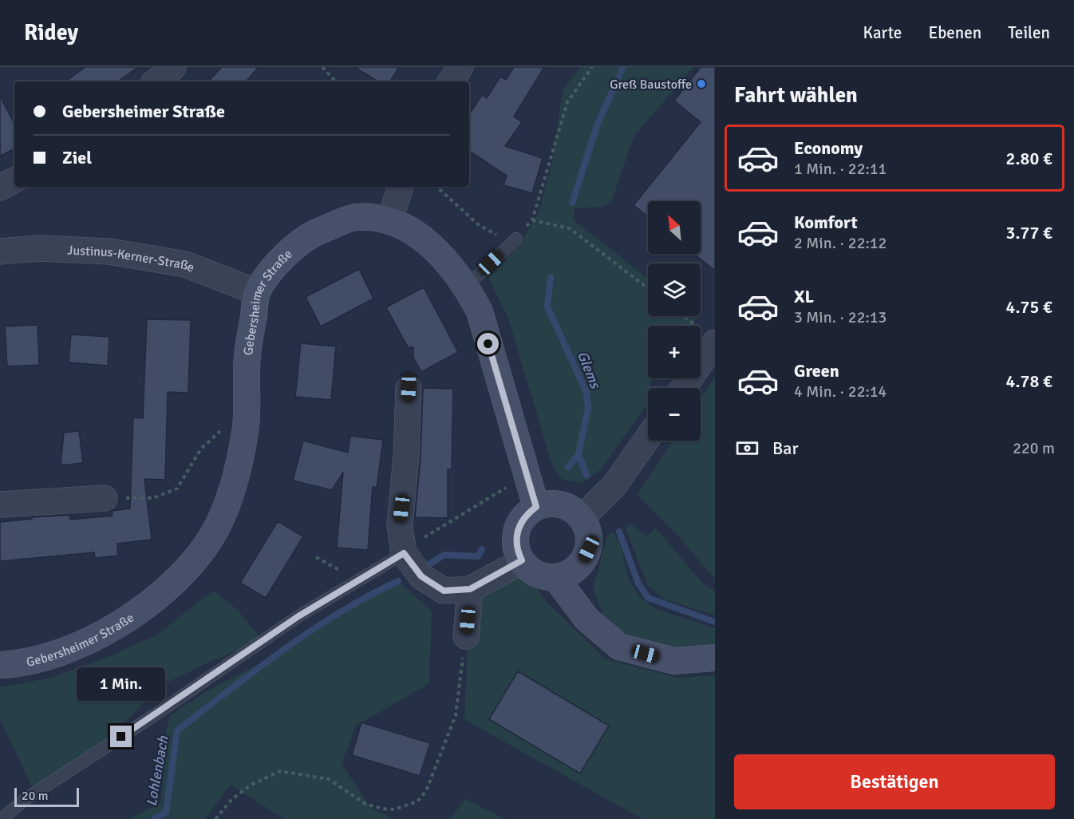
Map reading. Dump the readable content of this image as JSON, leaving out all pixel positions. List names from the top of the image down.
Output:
{
  "streets": {
    "main road": ["Gebersheimer Straße"],
    "street": ["Justinus-Kerner-Straße"]
  },
  "crossings": [
    ["Justinus-Kerner-Straße", "Gebersheimer Straße"]
  ],
  "water": ["Glems", "Lohlenbach"],
  "places": ["Greß Baustoffe"],
  "scale_bar": "20 m",
  "north": "top left",
  "page": {
    "header": "Ridey",
    "nav": ["Karte", "Ebenen", "Teilen"],
    "heading": "Fahrt wählen",
    "banner": ["Gebersheimer Straße", "Ziel"],
    "list": [
      {
        "name": "Economy",
        "note": "1 Min. · 22:11",
        "value": "2.80 €"
      },
      {
        "name": "Komfort",
        "note": "2 Min. · 22:12",
        "value": "3.77 €"
      },
      {
        "name": "XL",
        "note": "3 Min. · 22:13",
        "value": "4.75 €"
      },
      {
        "name": "Green",
        "note": "4 Min. · 22:14",
        "value": "4.78 €"
      }
    ],
    "map_buttons": ["+", "−"],
    "pay": ["Bar", "220 m"],
    "bubble": "1 Min.",
    "buttons": "Bestätigen",
    "scale": "20 m"
  }
}
